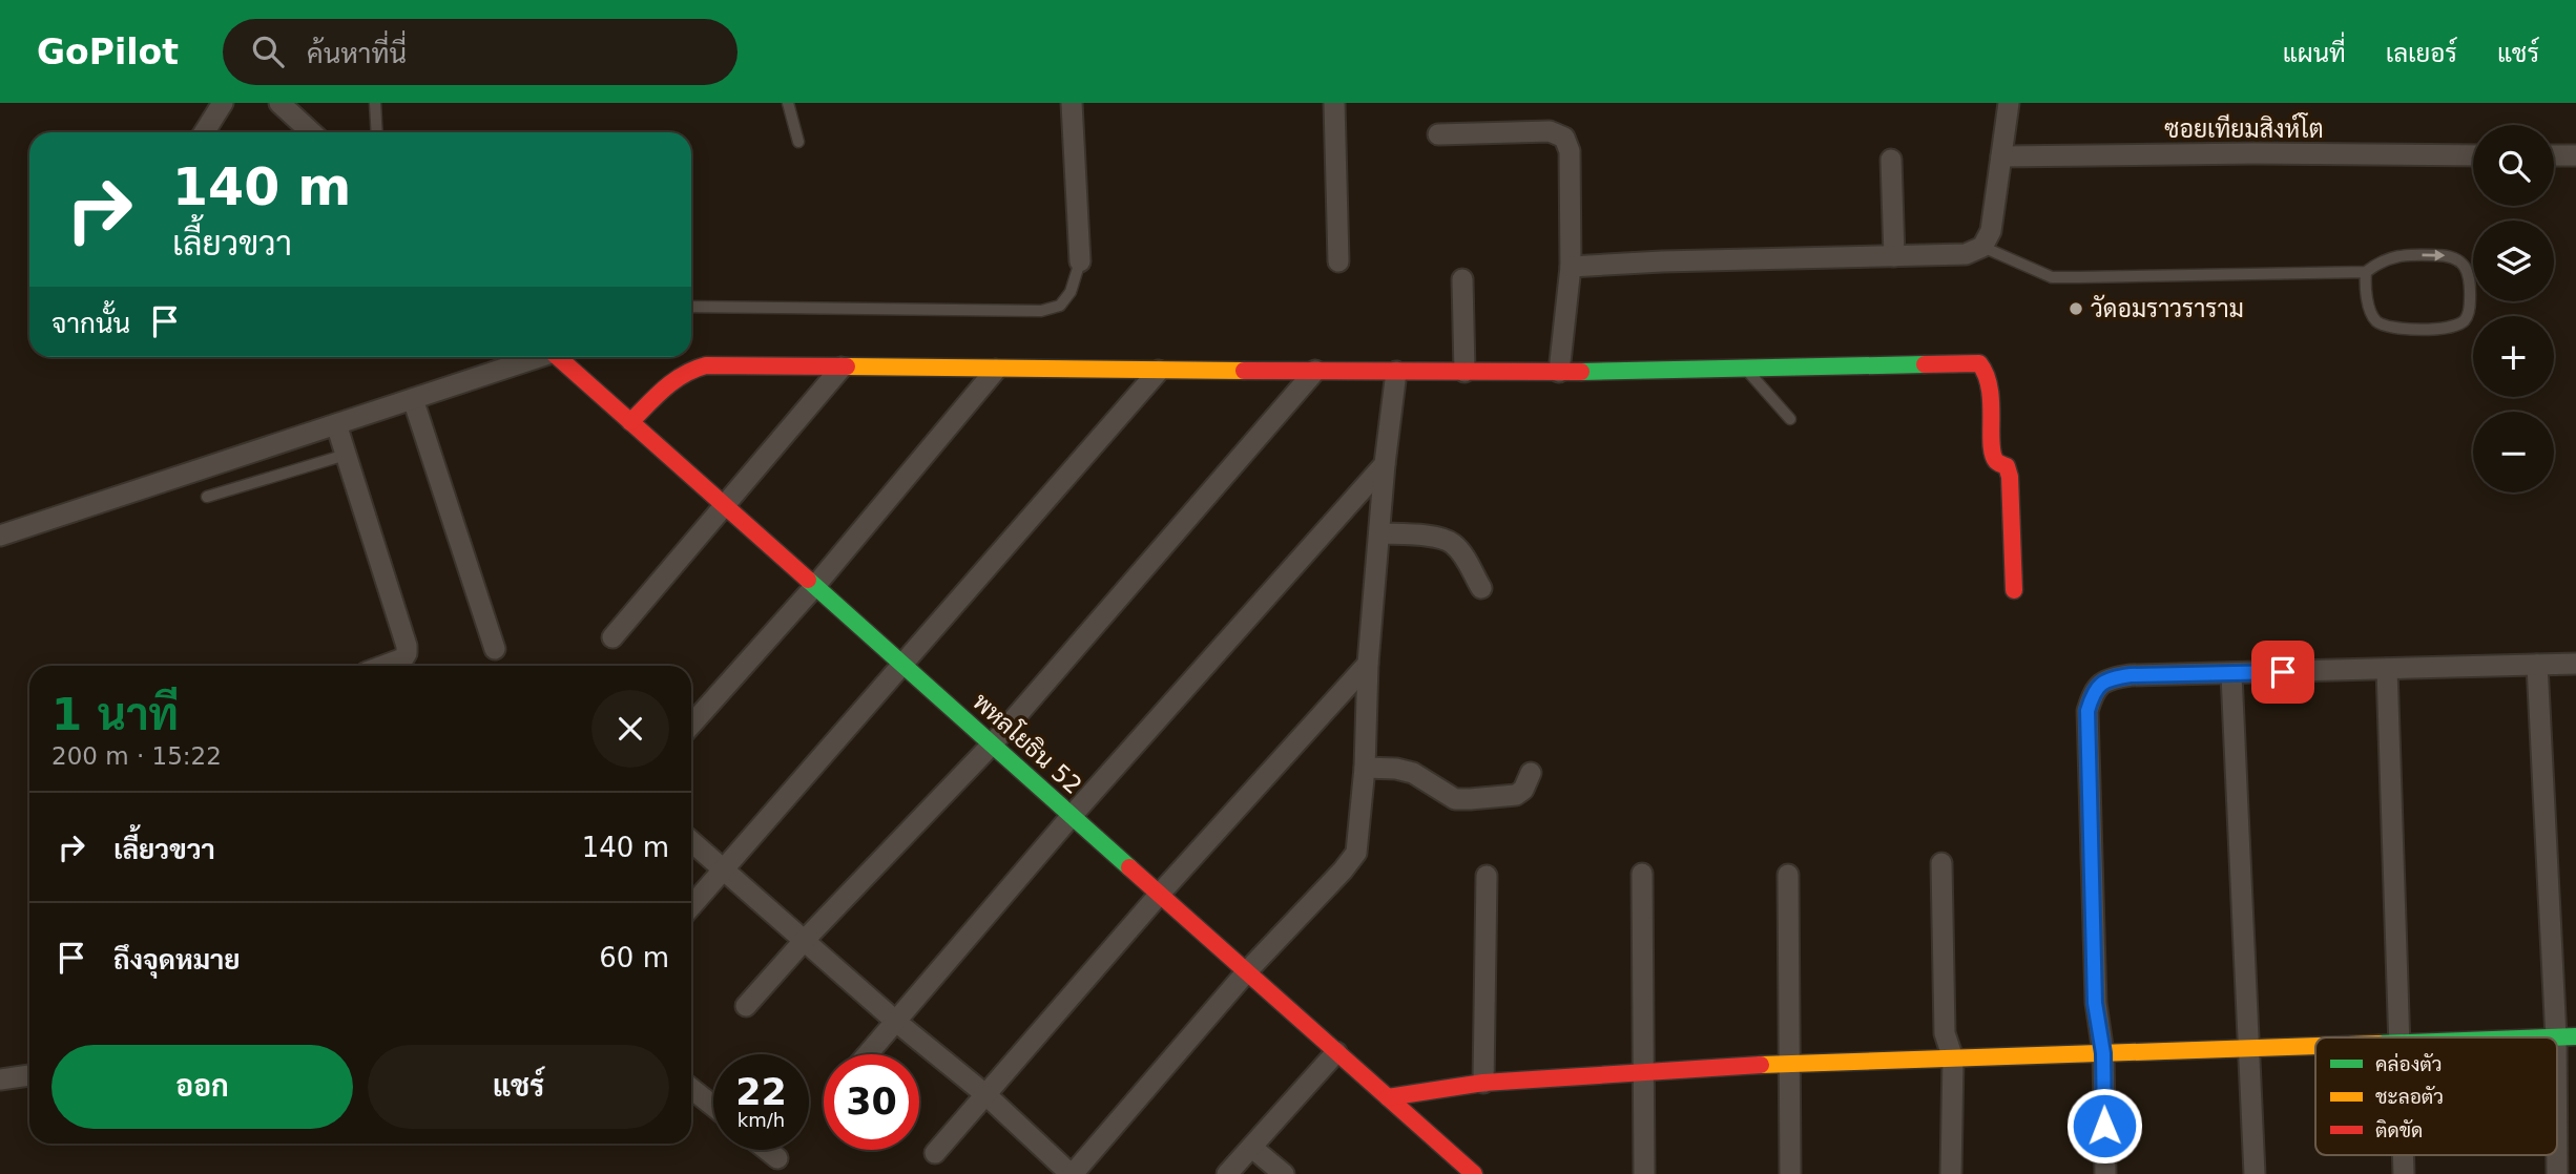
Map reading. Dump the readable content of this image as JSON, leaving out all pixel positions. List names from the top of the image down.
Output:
{
  "streets": {
    "street": ["ซอยเทียมสิงห์โต", "พหลโยธิน 52"]
  },
  "places": ["วัดอมราวราราม"],
  "legend": ["คล่องตัว", "ชะลอตัว", "ติดขัด"],
  "page": {
    "header": "GoPilot",
    "search": "ค้นหาที่นี่",
    "nav": ["แผนที่", "เลเยอร์", "แชร์"],
    "map_buttons": ["+", "−"],
    "turn": ["140 m", "เลี้ยวขวา"],
    "then": "จากนั้น",
    "heading": ["1 นาที", "200 m · 15:22"],
    "list": [
      {
        "name": "เลี้ยวขวา",
        "value": "140 m"
      },
      {
        "name": "ถึงจุดหมาย",
        "value": "60 m"
      }
    ],
    "buttons": ["ออก", "แชร์"],
    "speed": "22 km/h",
    "limit": "30"
  }
}
